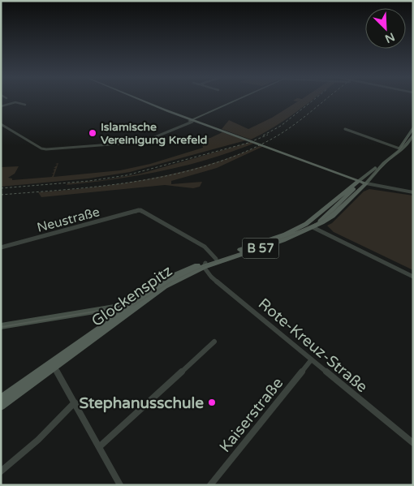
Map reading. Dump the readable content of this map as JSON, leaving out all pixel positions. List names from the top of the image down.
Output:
{
  "streets": {
    "main road": ["B 57", "Glockenspitz"],
    "street": ["Neustraße", "Rote-Kreuz-Straße", "Kaiserstraße"]
  },
  "crossings": [
    ["Neustraße", "Glockenspitz"],
    ["B 57", "Glockenspitz"],
    ["Glockenspitz", "Rote-Kreuz-Straße"],
    ["Rote-Kreuz-Straße", "Kaiserstraße"]
  ],
  "places": ["Islamische Vereinigung Krefeld", "Stephanusschule"],
  "north": "bottom right"
}
